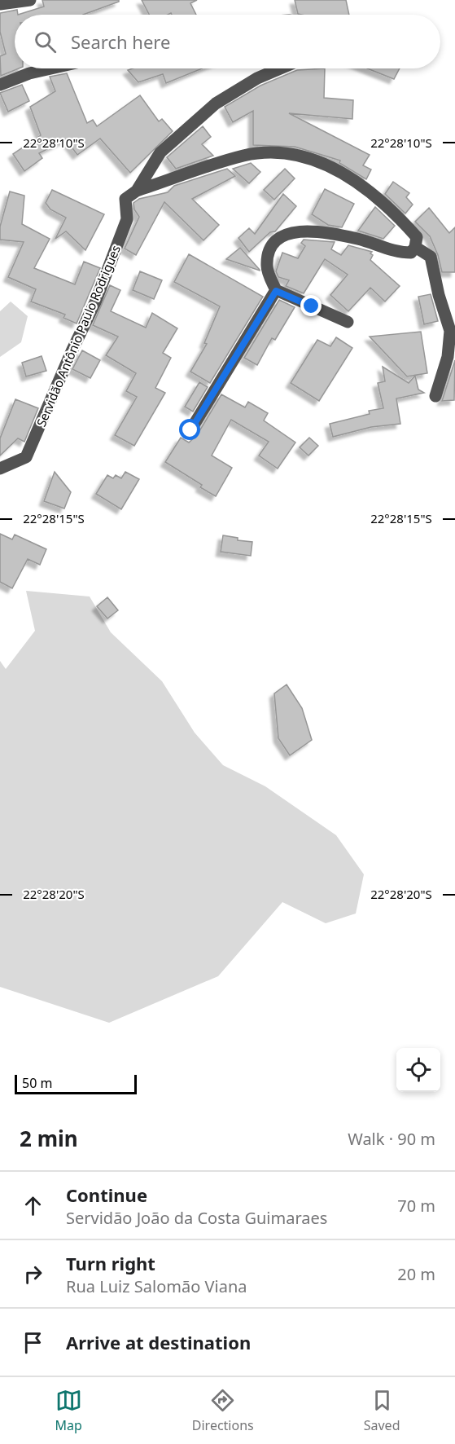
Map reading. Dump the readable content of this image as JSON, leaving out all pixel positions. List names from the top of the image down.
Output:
{
  "streets": {
    "street": ["Servidão Antônio Paulo Rodrigues"]
  },
  "scale_bar": "50 m",
  "page": {
    "search": "Search here",
    "scale": "50 m",
    "heading": ["2 min", "Walk · 90 m"],
    "list": [
      ["Continue", "Servidão João da Costa Guimaraes", "70 m"],
      ["Turn right", "Rua Luiz Salomão Viana", "20 m"],
      "Arrive at destination"
    ],
    "nav": ["Map", "Directions", "Saved"]
  },
  "coordinates": ["22°28'10\"S", "22°28'15\"S", "22°28'20\"S"]
}
